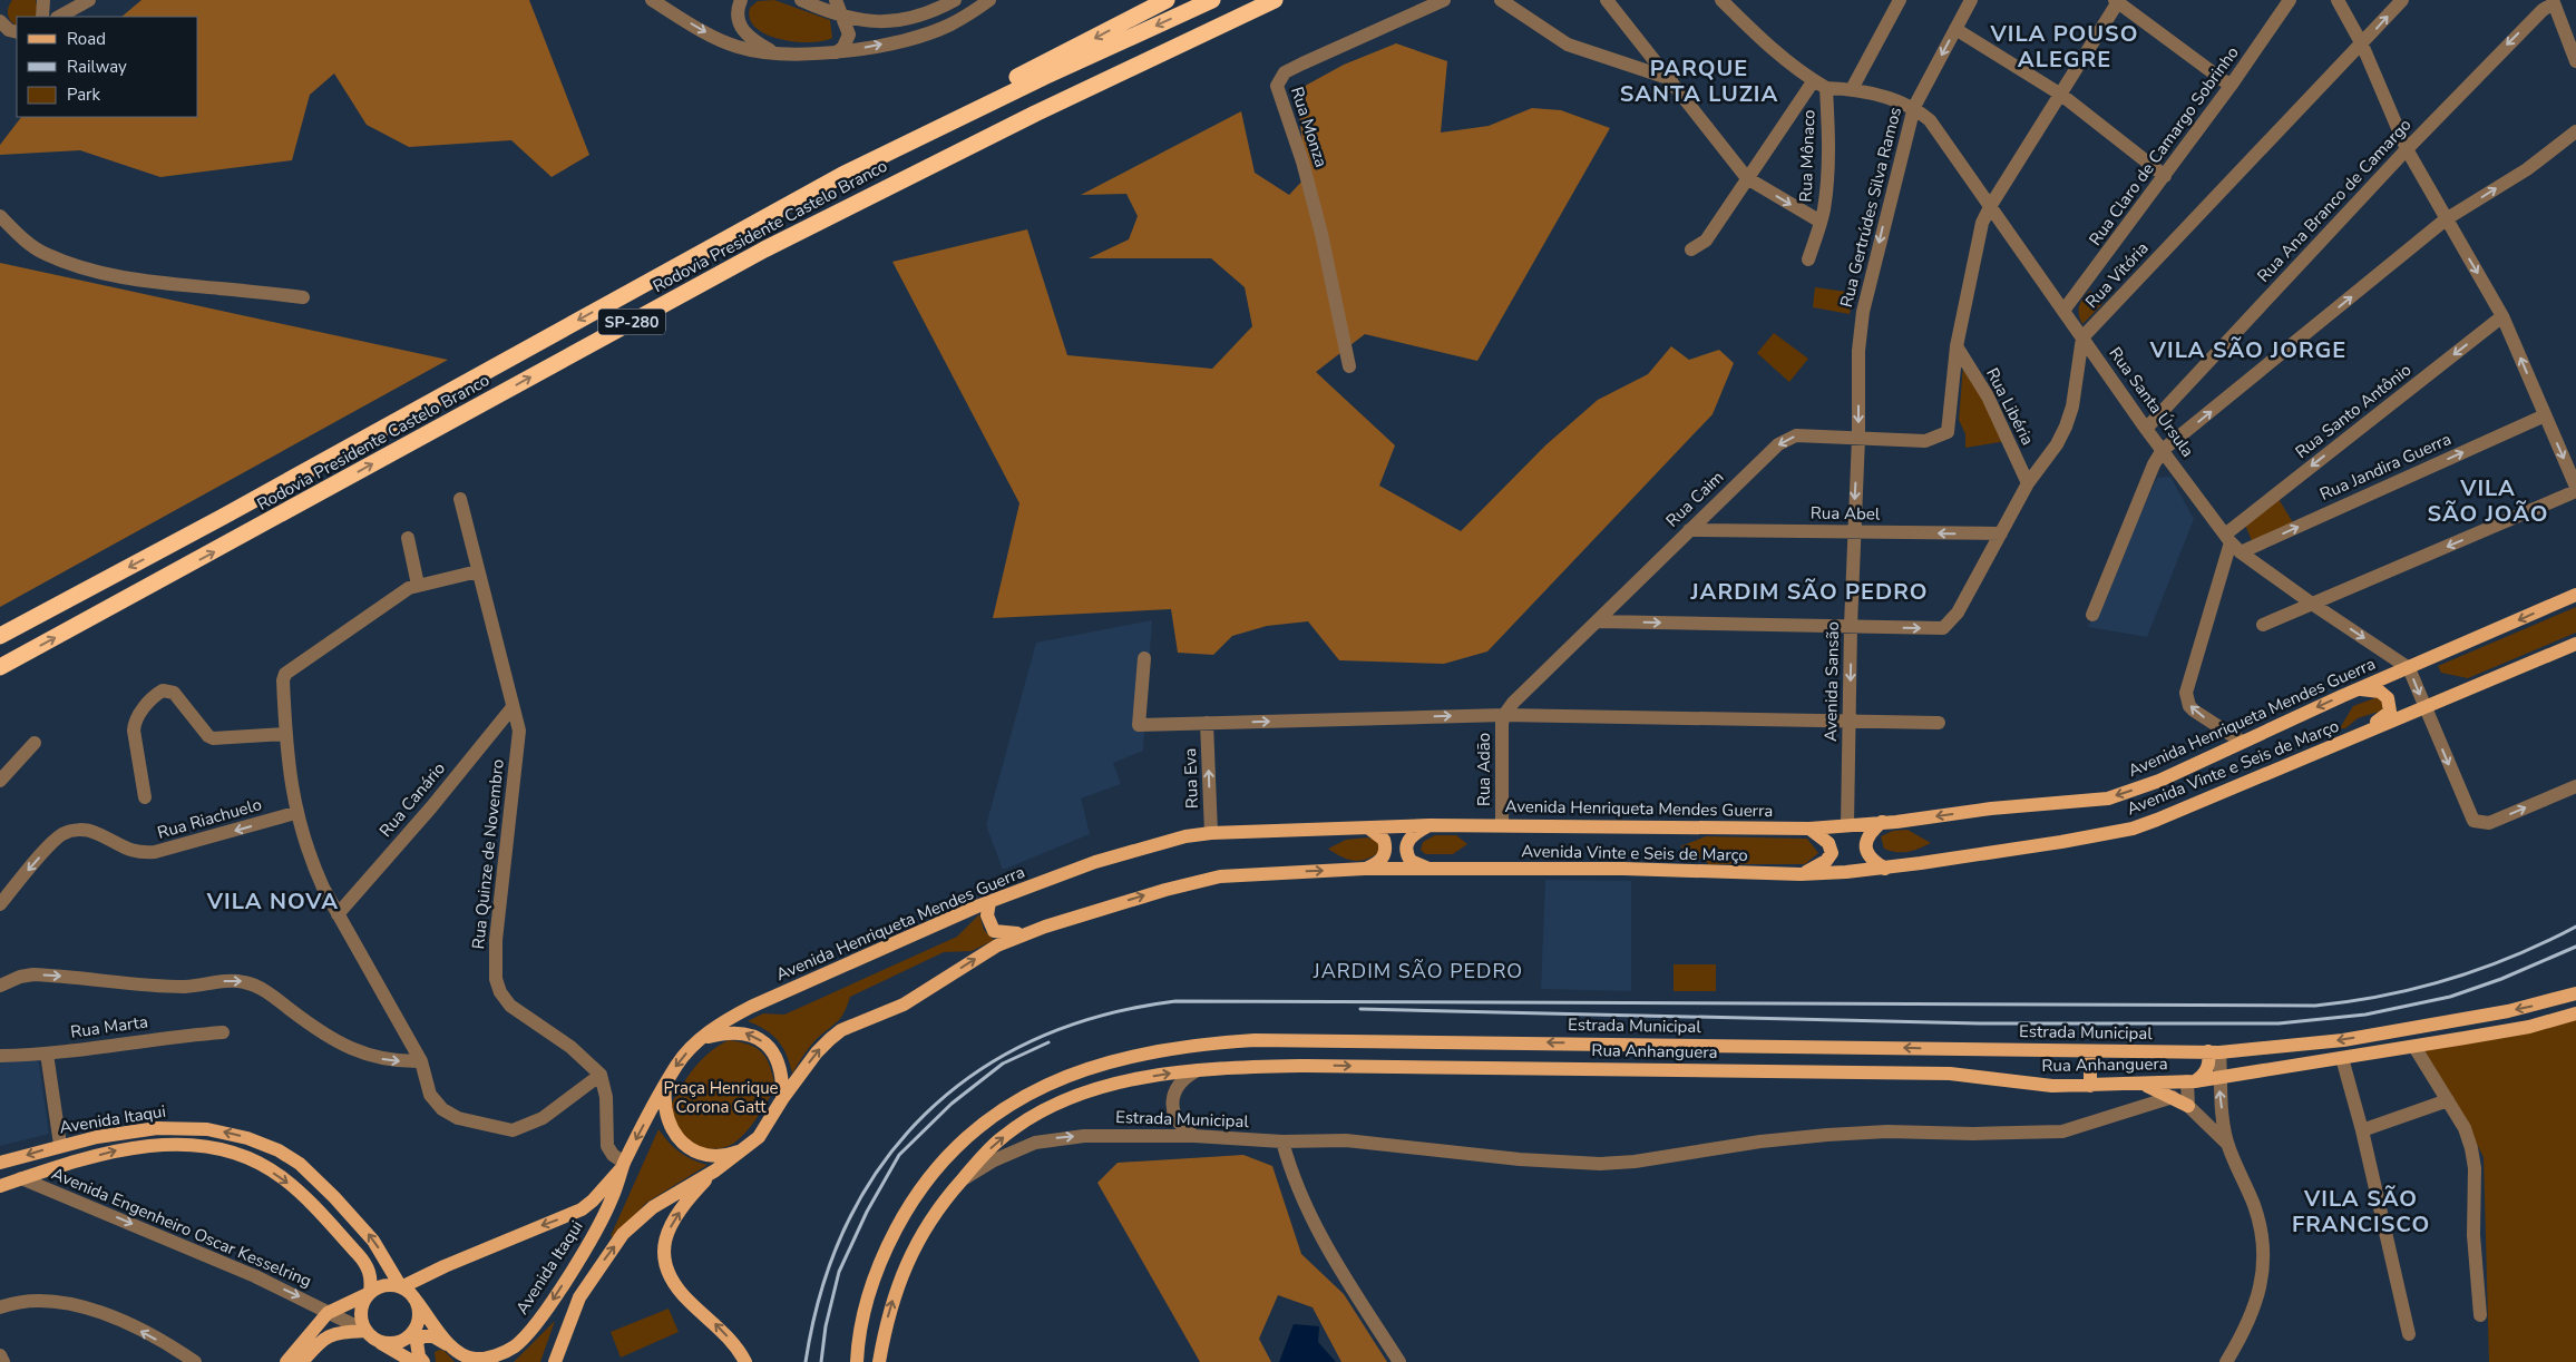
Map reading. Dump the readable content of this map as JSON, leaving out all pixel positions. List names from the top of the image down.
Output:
{
  "streets": {
    "highway": ["Rodovia Presidente Castelo Branco", "SP-280"],
    "main road": [
      "Avenida Henriqueta Mendes Guerra",
      "Avenida Vinte e Seis de Março",
      "Estrada Municipal",
      "Rua Anhanguera",
      "Avenida Itaqui"
    ],
    "street": [
      "Rua Monza",
      "Rua Claro de Camargo Sobrinho",
      "Rua Mônaco",
      "Rua Ana Branco de Camargo",
      "Rua Gertrúdes Silva Ramos",
      "Rua Vitória",
      "Rua Santa Úrsula",
      "Rua Libéria",
      "Rua Santo Antônio",
      "Rua Jandira Guerra",
      "Rua Caim",
      "Rua Abel",
      "Avenida Sansão",
      "Rua Adão",
      "Rua Eva",
      "Rua Canário",
      "Rua Riachuelo",
      "Rua Quinze de Novembro",
      "Rua Marta",
      "Avenida Engenheiro Oscar Kesselring"
    ]
  },
  "crossings": [
    ["Rua Claro de Camargo Sobrinho", "Rua Santa Úrsula"],
    ["Rua Ana Branco de Camargo", "Rua Santa Úrsula"],
    ["Rua Gertrúdes Silva Ramos", "Rua Santa Úrsula"],
    ["Rua Gertrúdes Silva Ramos", "Rua Caim"],
    ["Rua Gertrúdes Silva Ramos", "Avenida Sansão"],
    ["Rua Vitória", "Rua Santa Úrsula"],
    ["Rua Santa Úrsula", "Rua Santo Antônio"],
    ["Rua Santa Úrsula", "Rua Jandira Guerra"],
    ["Rua Santa Úrsula", "Avenida Henriqueta Mendes Guerra"],
    ["Rua Libéria", "Rua Caim"],
    ["Rua Caim", "Rua Abel"],
    ["Rua Caim", "Avenida Sansão"],
    ["Rua Caim", "Rua Adão"],
    ["Rua Abel", "Avenida Sansão"],
    ["Avenida Sansão", "Avenida Henriqueta Mendes Guerra"],
    ["Avenida Henriqueta Mendes Guerra", "Avenida Vinte e Seis de Março"],
    ["Avenida Henriqueta Mendes Guerra", "Rua Adão"],
    ["Avenida Henriqueta Mendes Guerra", "Rua Eva"],
    ["Avenida Henriqueta Mendes Guerra", "Avenida Itaqui"],
    ["Avenida Vinte e Seis de Março", "Avenida Itaqui"],
    ["Rua Canário", "Rua Quinze de Novembro"],
    ["Estrada Municipal", "Rua Anhanguera"],
    ["Avenida Itaqui", "Avenida Engenheiro Oscar Kesselring"]
  ],
  "one_way": [
    "Rua Abel",
    "Avenida Sansão",
    "Rua Eva",
    "Rua Riachuelo",
    "Rua Anhanguera"
  ],
  "districts": [
    "VILA POUSO ALEGRE",
    "PARQUE SANTA LUZIA",
    "VILA SÃO JORGE",
    "VILA SÃO JOÃO",
    "JARDIM SÃO PEDRO",
    "VILA NOVA",
    "JARDIM SÃO PEDRO",
    "VILA SÃO FRANCISCO"
  ],
  "parks": ["Praça Henrique Corona Gatt"],
  "legend": ["Road", "Railway", "Park"]
}
